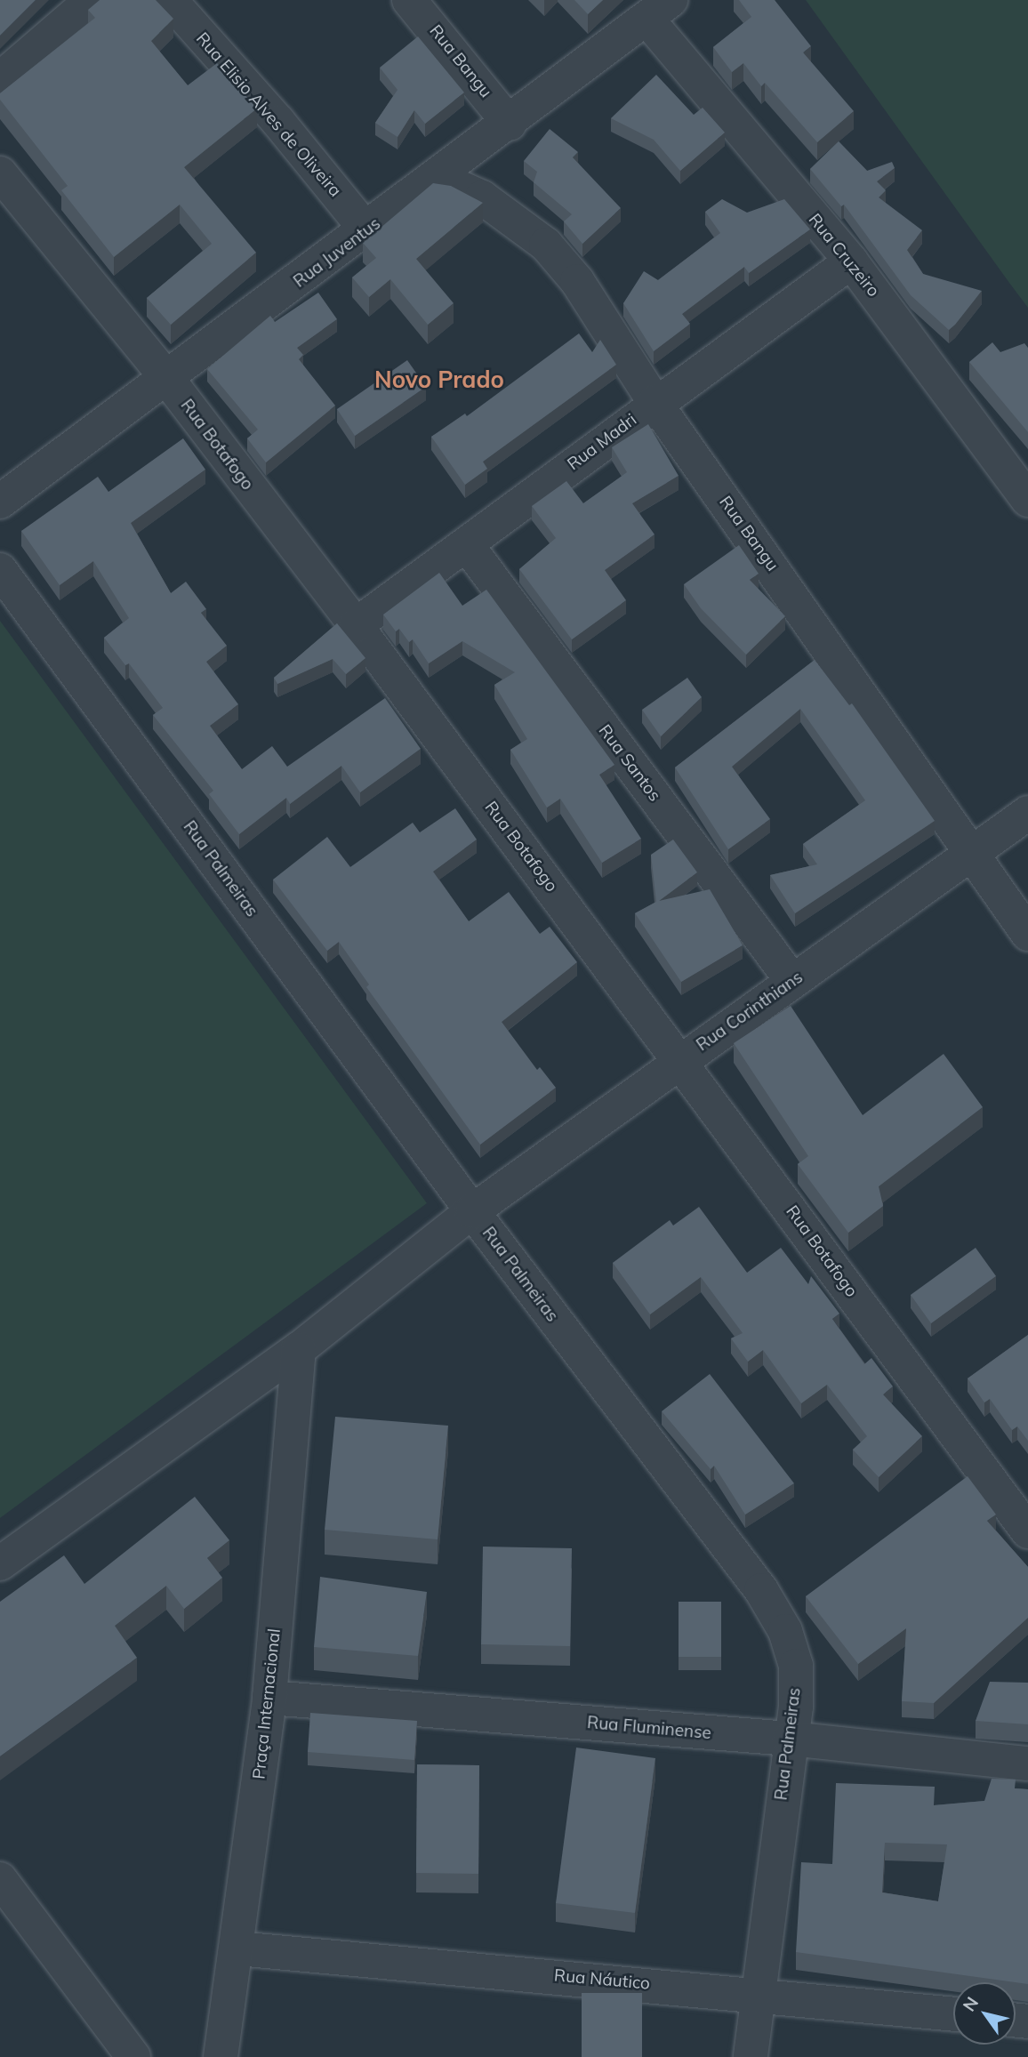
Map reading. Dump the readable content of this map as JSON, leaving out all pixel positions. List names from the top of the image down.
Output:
{
  "streets": {
    "street": [
      "Rua Bangu",
      "Rua Elisio Alves de Oliveira",
      "Rua Juventus",
      "Rua Cruzeiro",
      "Rua Madri",
      "Rua Botafogo",
      "Rua Santos",
      "Rua Palmeiras",
      "Rua Corinthians",
      "Praça Internacional",
      "Rua Fluminense",
      "Rua Náutico"
    ]
  },
  "crossings": [
    ["Rua Bangu", "Rua Juventus"],
    ["Rua Bangu", "Rua Madri"],
    ["Rua Bangu", "Rua Corinthians"],
    ["Rua Elisio Alves de Oliveira", "Rua Juventus"],
    ["Rua Juventus", "Rua Cruzeiro"],
    ["Rua Juventus", "Rua Botafogo"],
    ["Rua Cruzeiro", "Rua Madri"],
    ["Rua Madri", "Rua Botafogo"],
    ["Rua Madri", "Rua Santos"],
    ["Rua Botafogo", "Rua Corinthians"],
    ["Rua Santos", "Rua Corinthians"],
    ["Rua Palmeiras", "Rua Corinthians"],
    ["Rua Palmeiras", "Rua Fluminense"],
    ["Rua Palmeiras", "Rua Náutico"],
    ["Praça Internacional", "Rua Fluminense"],
    ["Praça Internacional", "Rua Náutico"]
  ],
  "districts": ["Novo Prado"],
  "north": "top left"
}
